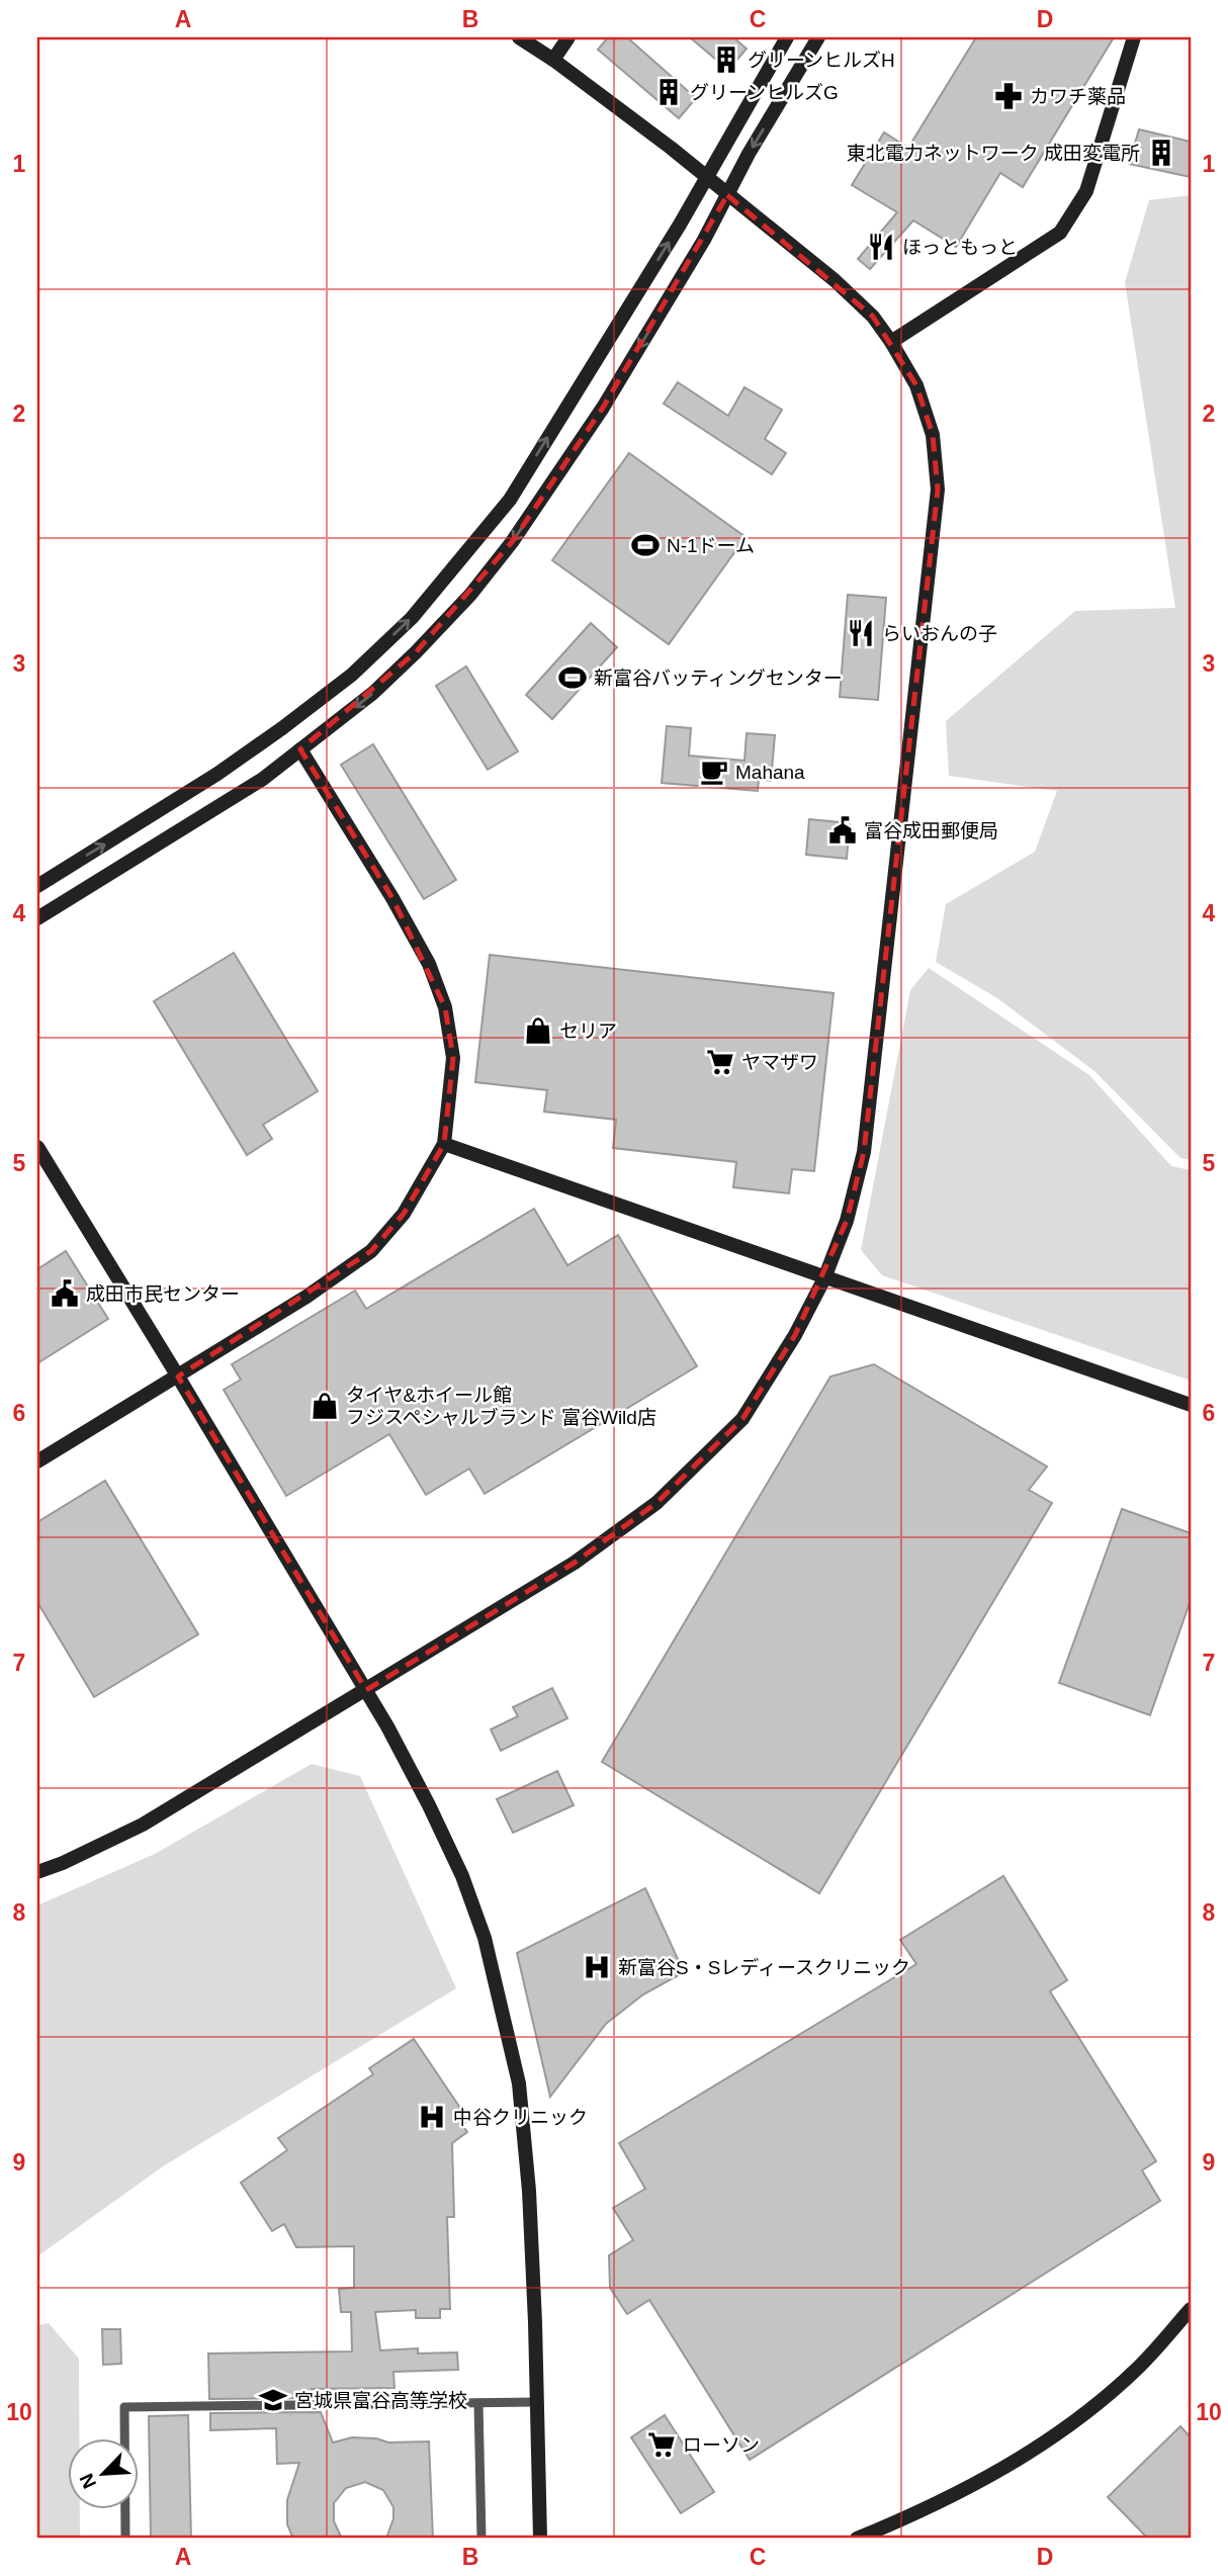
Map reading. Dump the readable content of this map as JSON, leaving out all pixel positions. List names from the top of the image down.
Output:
{
  "places": {
    "building": ["グリーンヒルズH", "グリーンヒルズG", "東北電力ネットワーク 成田変電所"],
    "pharmacy": ["カワチ薬品"],
    "restaurant": ["ほっともっと", "らいおんの子"],
    "sports": ["N-1ドーム", "新富谷バッティングセンター"],
    "cafe": ["Mahana"],
    "public building": ["富谷成田郵便局", "成田市民センター"],
    "shop": ["セリア", "タイヤ&ホイール館 フジスペシャルブランド 富谷Wild店"],
    "supermarket": ["ヤマザワ", "ローソン"],
    "hospital": ["新富谷S・Sレディースクリニック", "中谷クリニック"],
    "school or university": ["宮城県富谷高等学校"]
  },
  "north": "bottom left",
  "grid": {
    "columns": [
      "A",
      "B",
      "C",
      "D"
    ],
    "rows": [
      "1",
      "2",
      "3",
      "4",
      "5",
      "6",
      "7",
      "8",
      "9",
      "10"
    ]
  }
}
